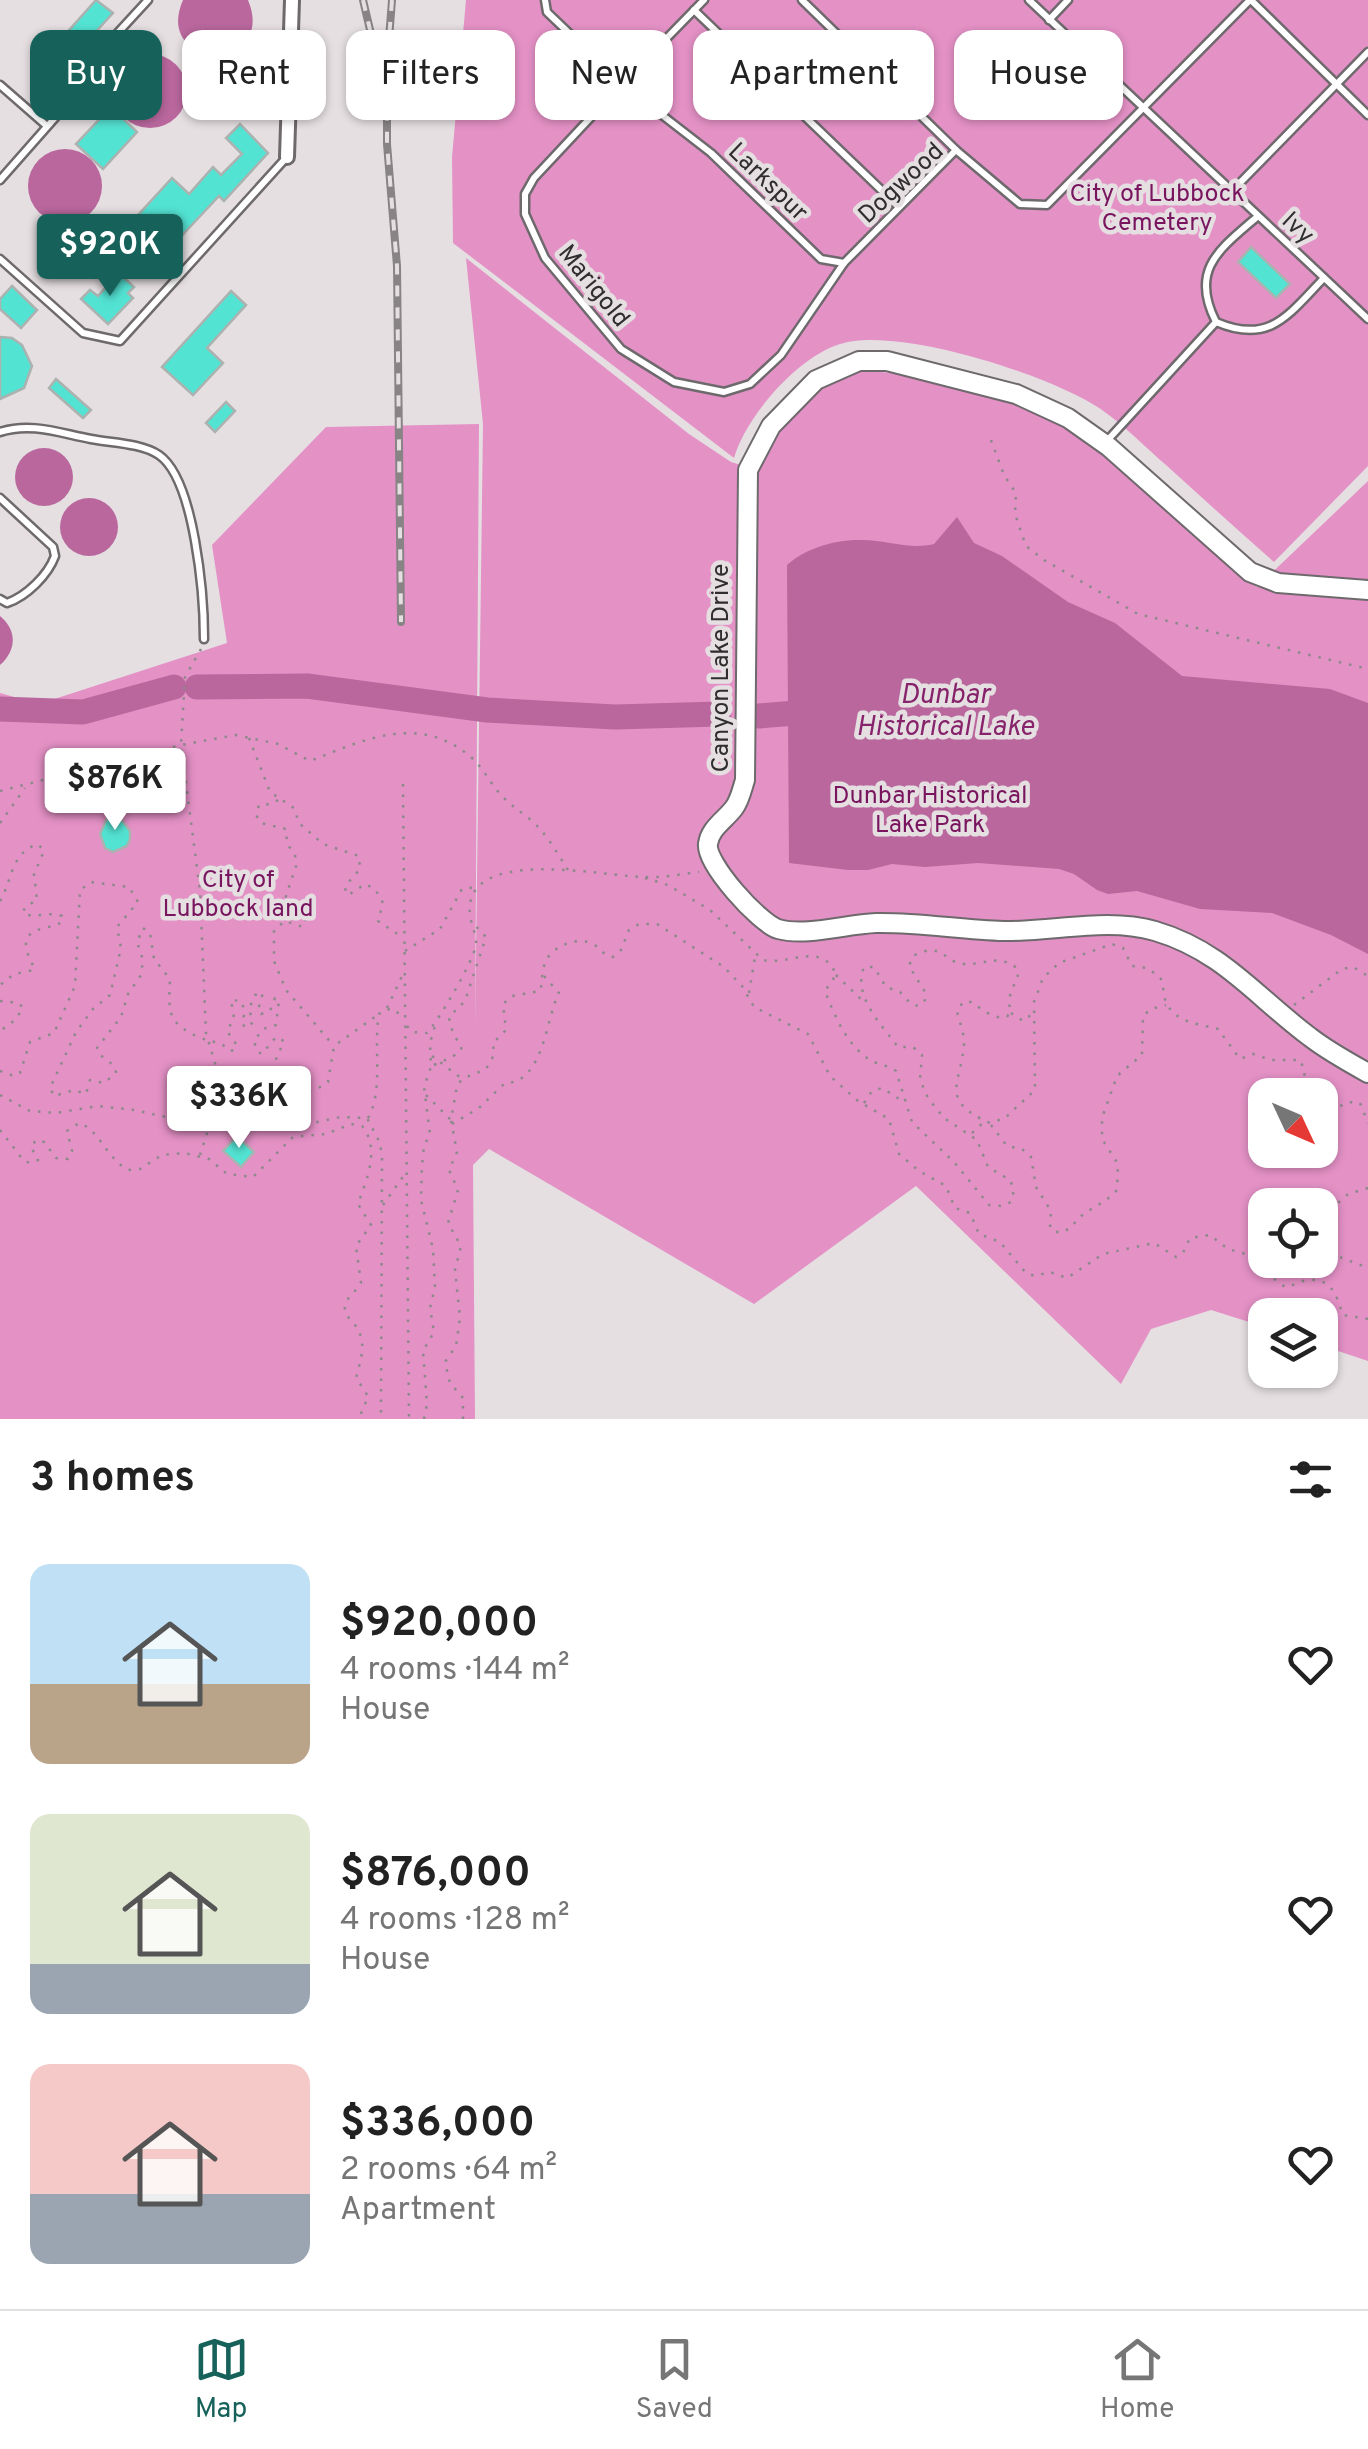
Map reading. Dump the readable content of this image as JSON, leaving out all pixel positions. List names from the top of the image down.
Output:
{
  "streets": {
    "street": ["Canyon Lake Drive"],
    "lane": [
      "Larkspur",
      "Dogwood",
      "Ivy",
      "Marigold"
    ]
  },
  "crossings": [
    ["Larkspur", "Dogwood"],
    ["Larkspur", "Marigold"],
    ["Dogwood", "Ivy"],
    ["Dogwood", "Marigold"]
  ],
  "water": ["Dunbar Historical Lake"],
  "parks": ["City of Lubbock Cemetery", "Dunbar Historical Lake Park", "City of Lubbock land"],
  "north": "bottom right",
  "page": {
    "chip": [
      "Buy",
      "Rent",
      "Filters",
      "New",
      "Apartment",
      "House"
    ],
    "price": ["$920K", "$876K", "$336K"],
    "heading": "3 homes",
    "list": [
      {
        "name": "$920,000",
        "note": "4 rooms · 144 m² · House"
      },
      {
        "name": "$876,000",
        "note": "4 rooms · 128 m² · House"
      },
      {
        "name": "$336,000",
        "note": "2 rooms · 64 m² · Apartment"
      }
    ],
    "tabs": ["Map", "Saved", "Home"]
  }
}
